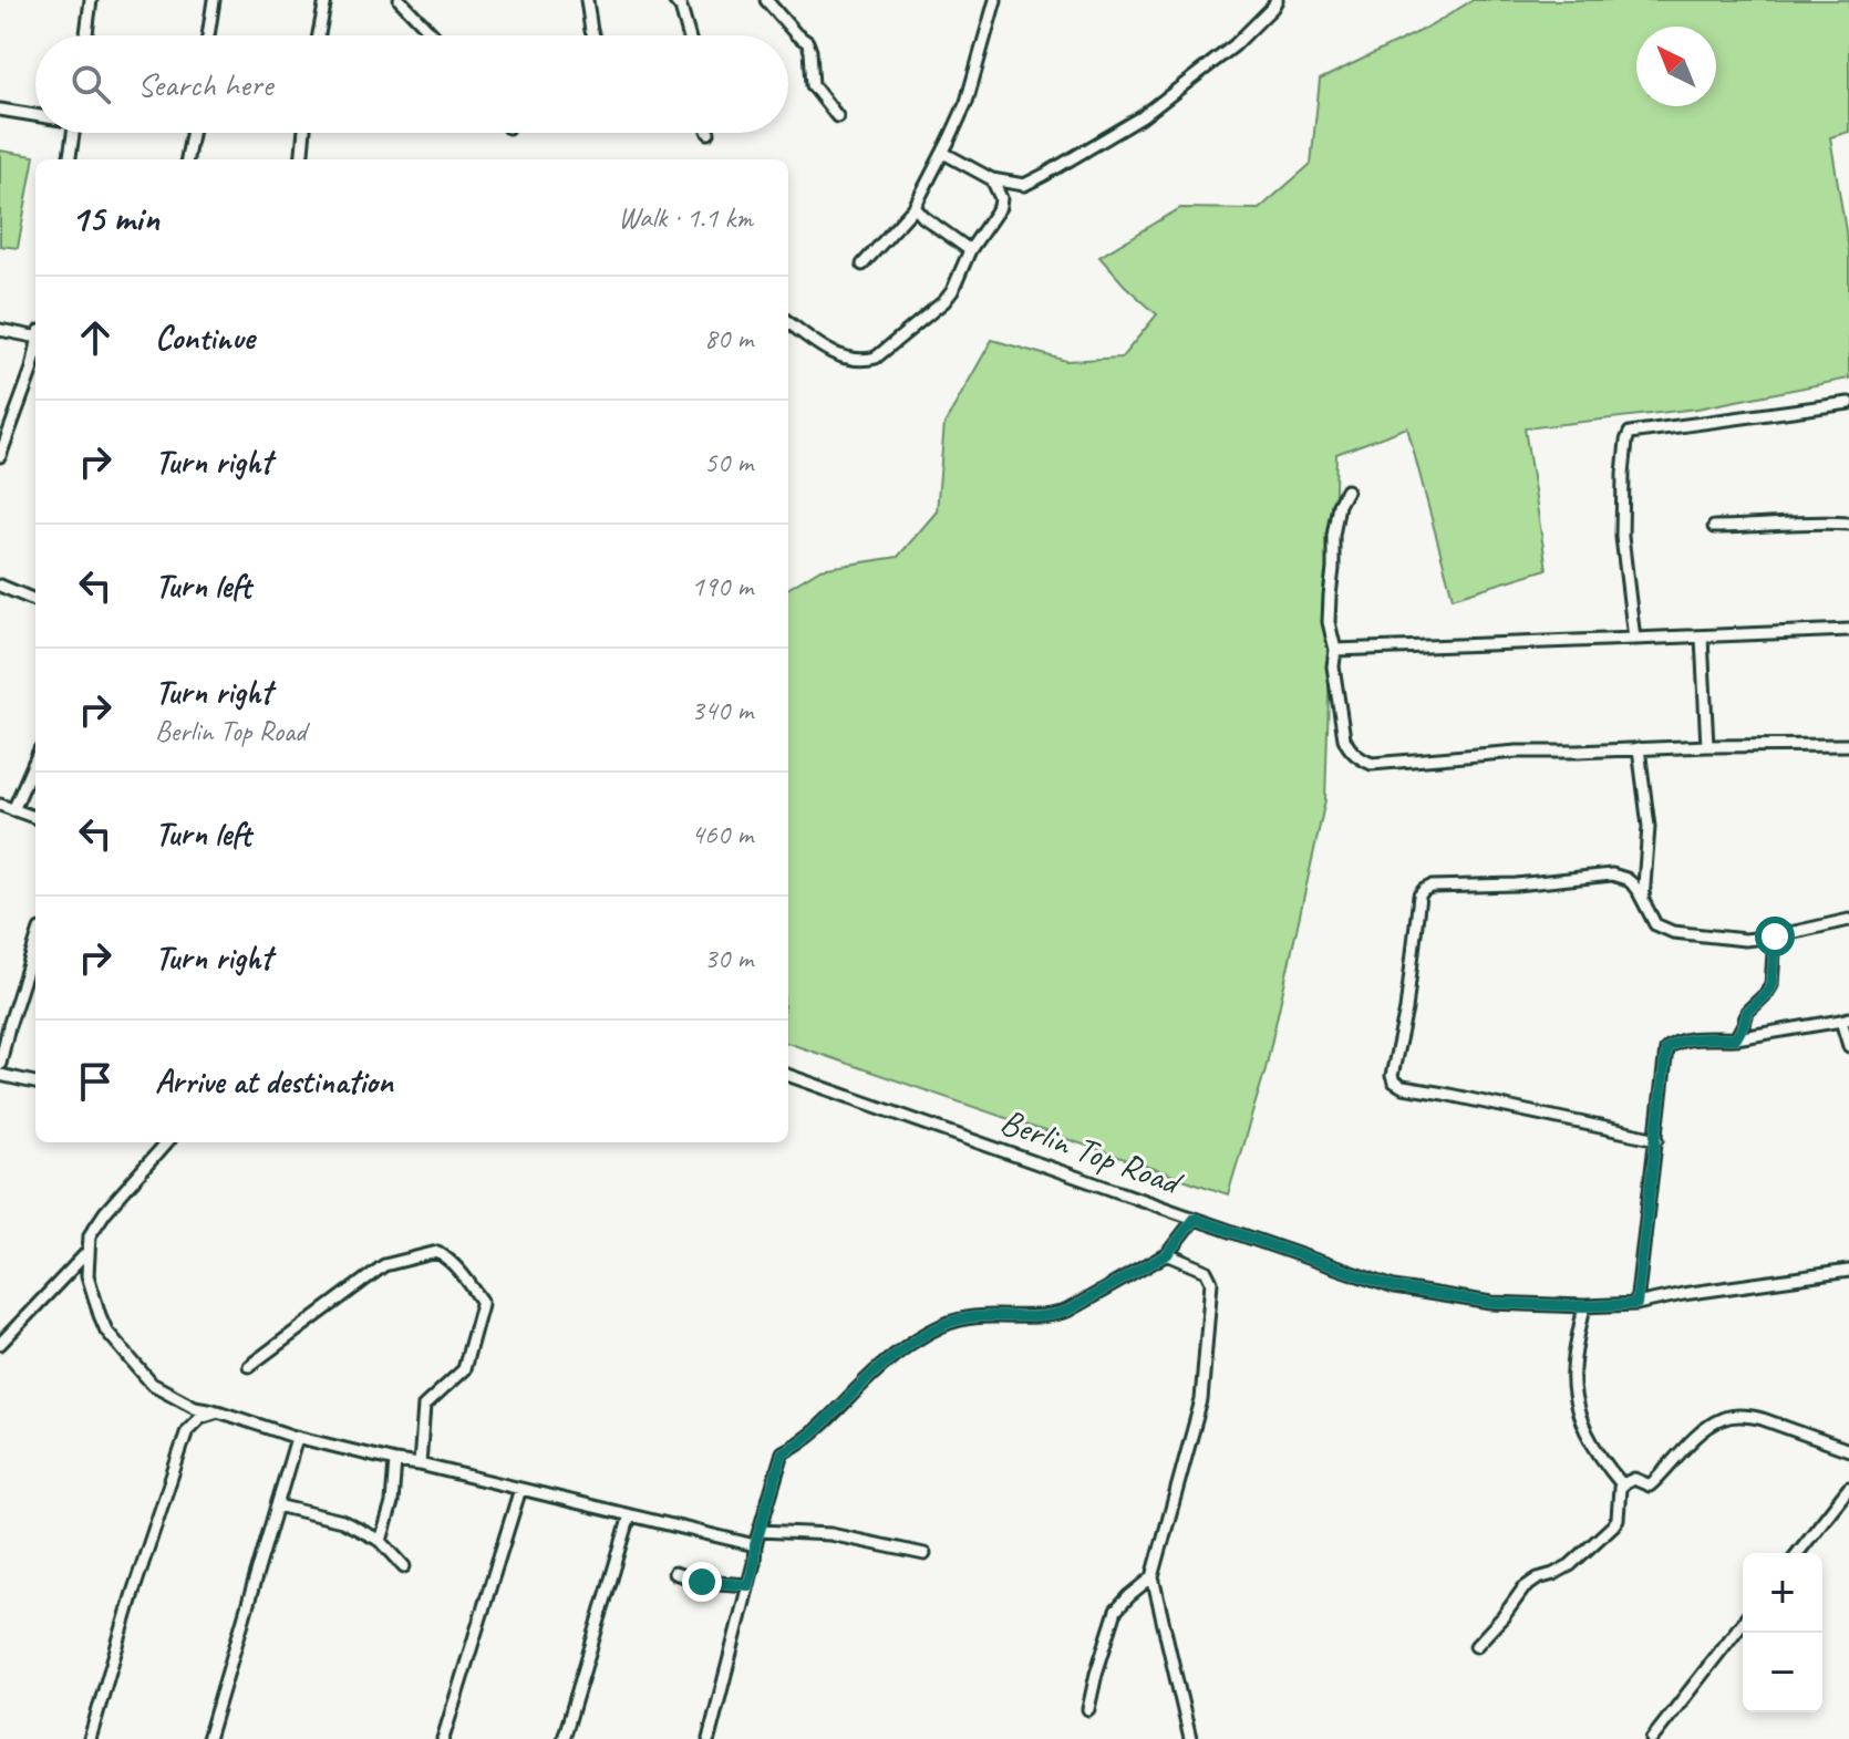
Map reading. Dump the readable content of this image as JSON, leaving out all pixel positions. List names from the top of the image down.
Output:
{
  "streets": {
    "street": ["Berlin Top Road"]
  },
  "north": "top left",
  "page": {
    "search": "Search here",
    "heading": ["15 min", "Walk · 1.1 km"],
    "list": [
      ["Continue", "80 m"],
      ["Turn right", "50 m"],
      ["Turn left", "190 m"],
      ["Turn right", "Berlin Top Road", "340 m"],
      ["Turn left", "460 m"],
      ["Turn right", "30 m"],
      "Arrive at destination"
    ],
    "map_buttons": ["+", "−"]
  }
}
